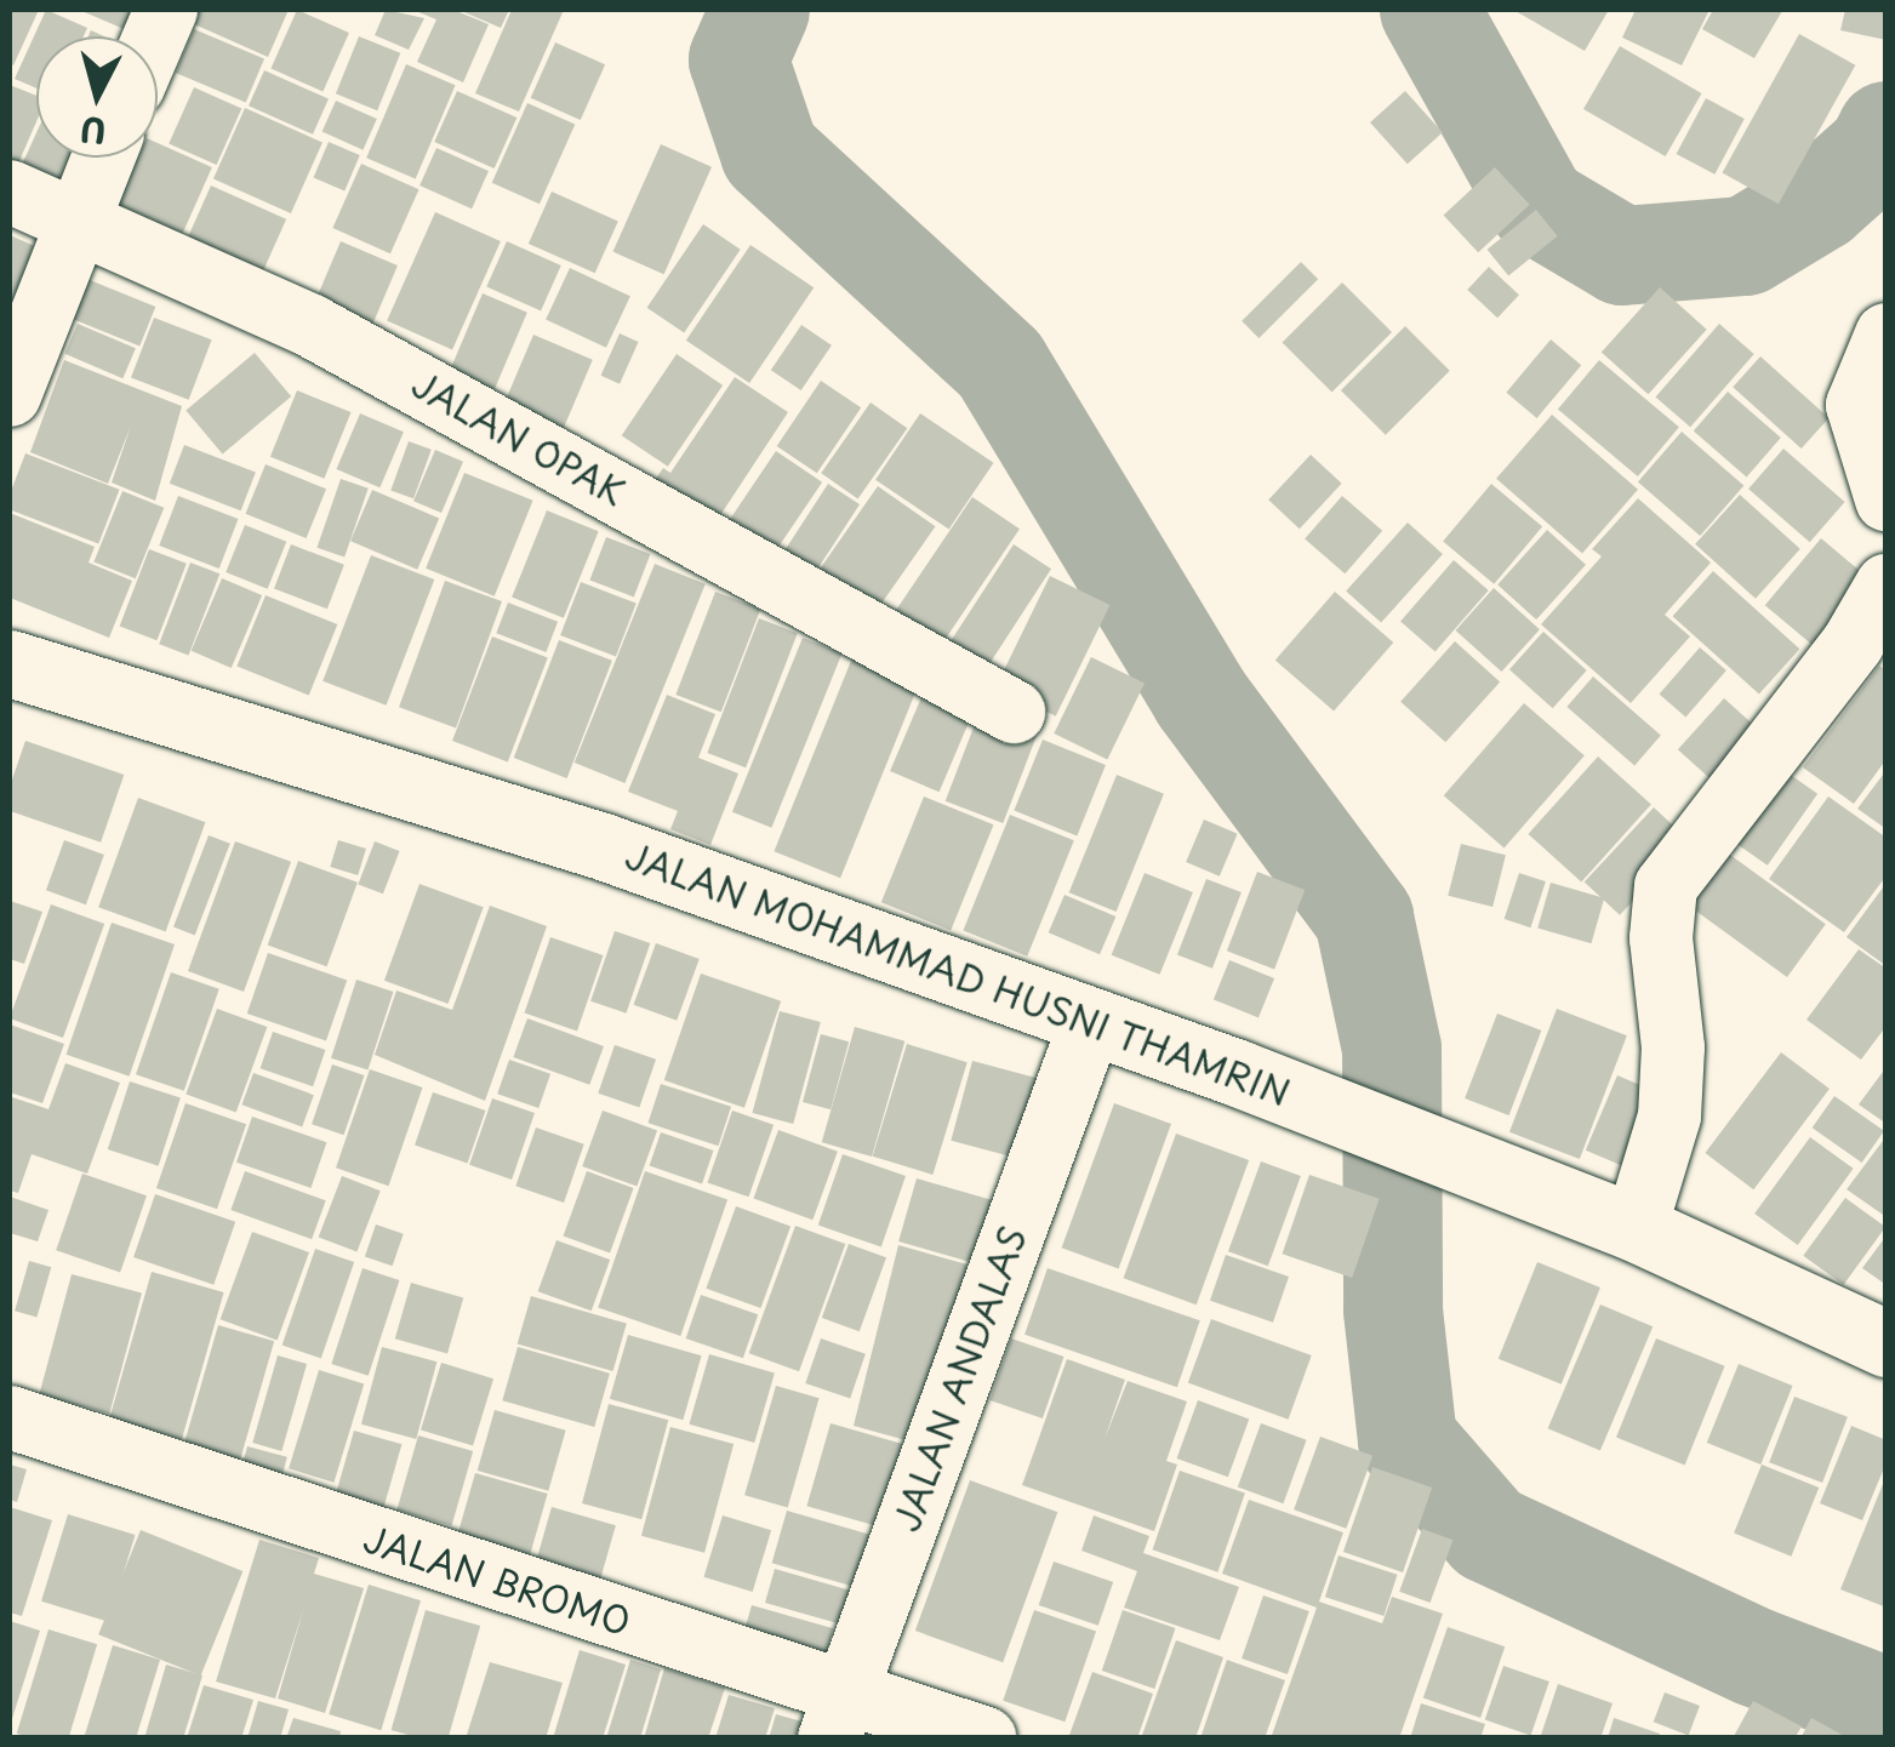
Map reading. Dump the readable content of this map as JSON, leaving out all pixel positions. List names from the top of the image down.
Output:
{
  "streets": {
    "street": [
      "JALAN OPAK",
      "JALAN MOHAMMAD HUSNI THAMRIN",
      "JALAN ANDALAS",
      "JALAN BROMO"
    ]
  },
  "crossings": [
    ["JALAN MOHAMMAD HUSNI THAMRIN", "JALAN ANDALAS"],
    ["JALAN ANDALAS", "JALAN BROMO"]
  ],
  "north": "bottom"
}
